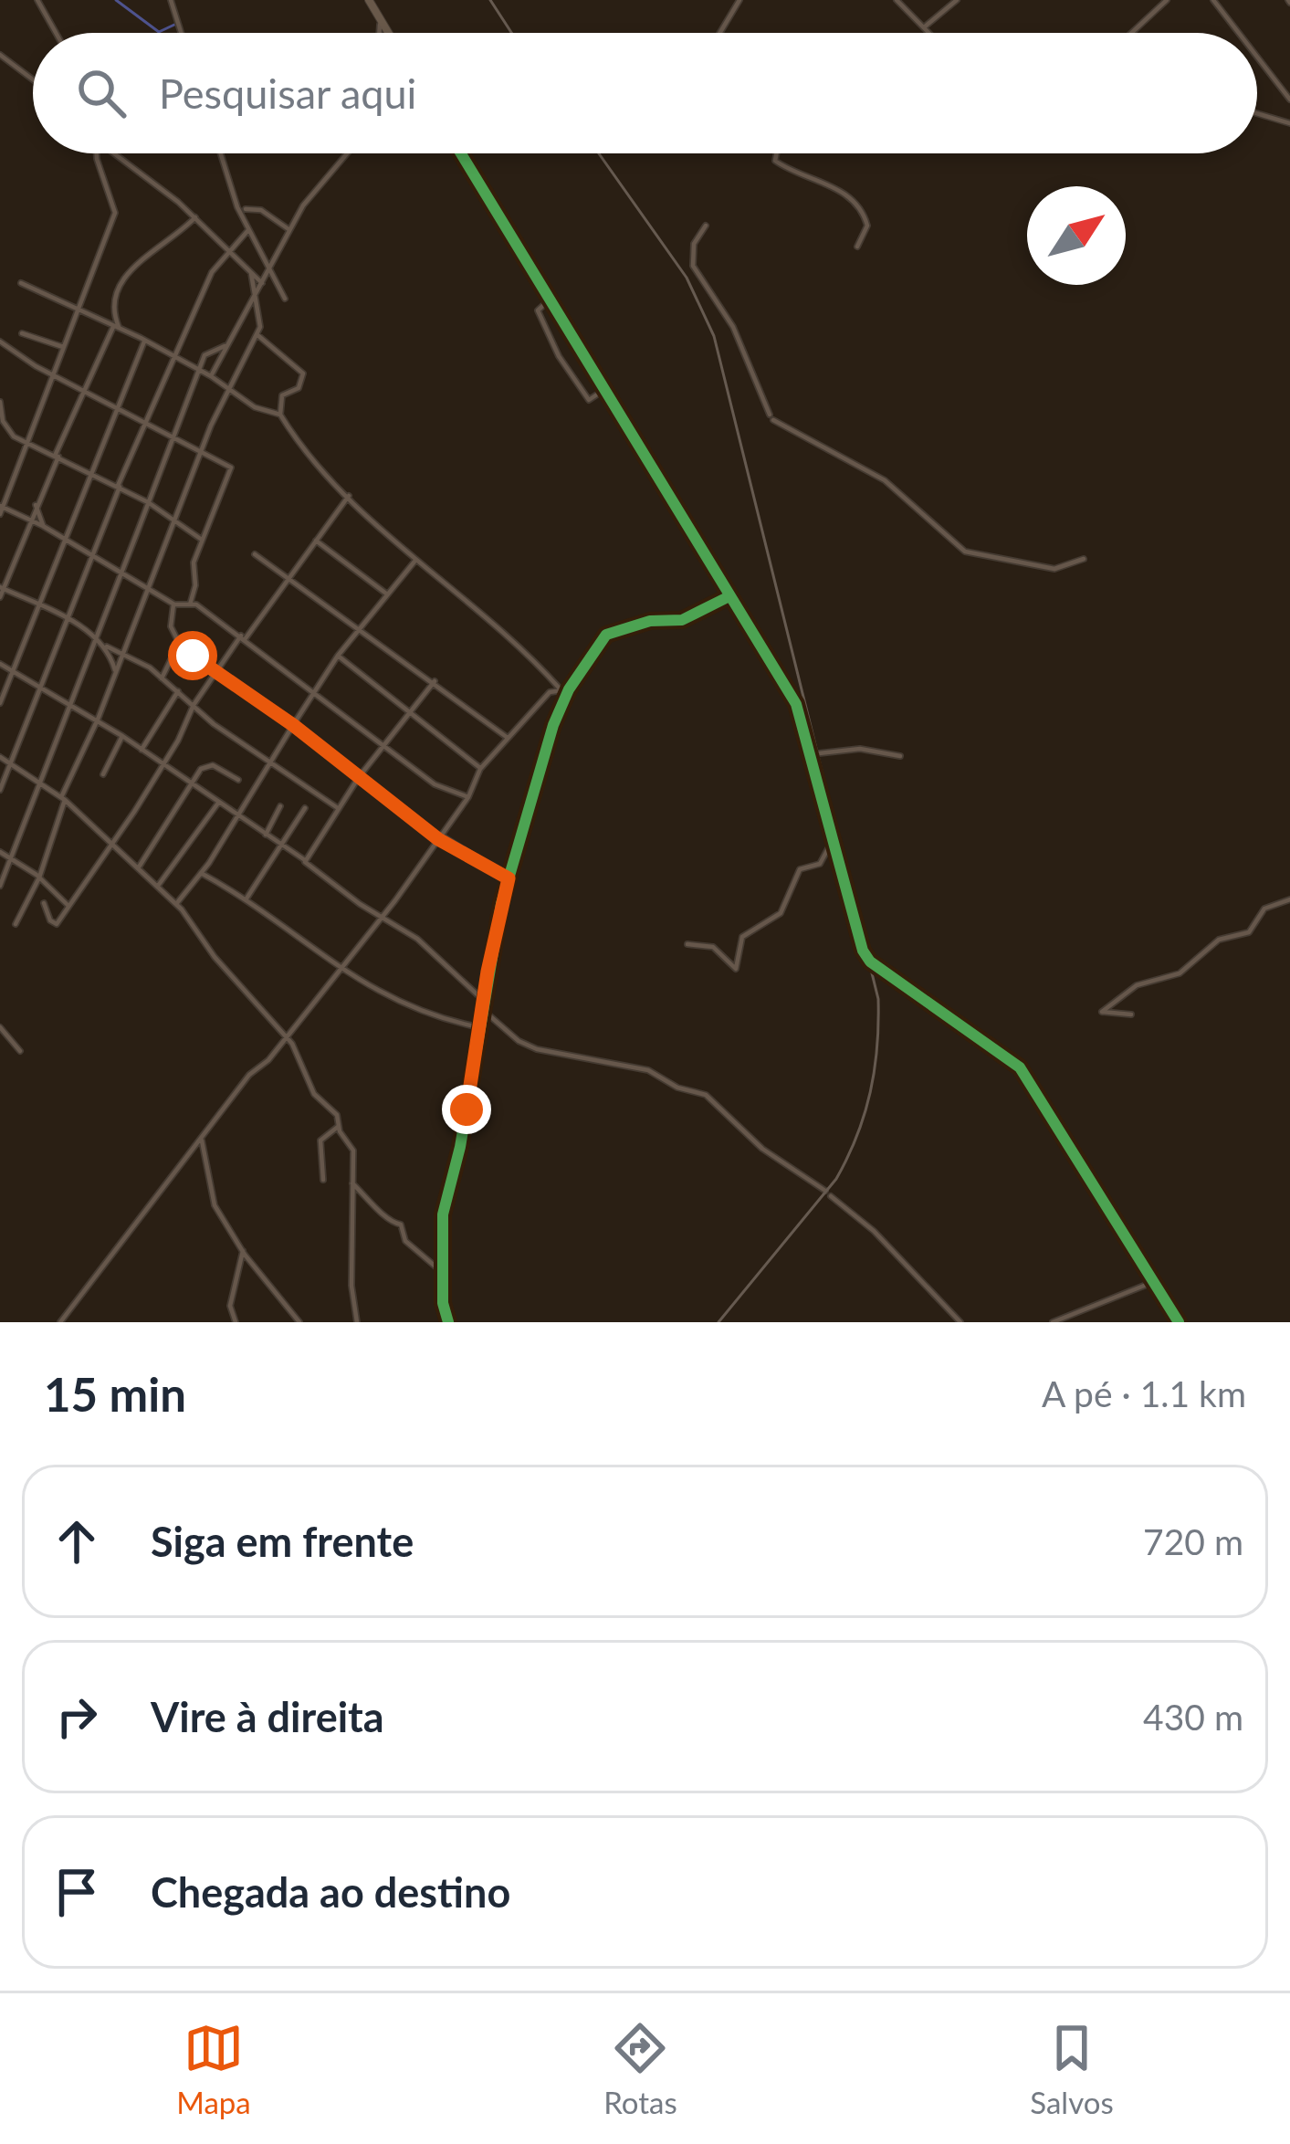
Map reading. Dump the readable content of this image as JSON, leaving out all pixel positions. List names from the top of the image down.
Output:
{
  "north": "top right",
  "page": {
    "search": "Pesquisar aqui",
    "heading": ["15 min", "A pé · 1.1 km"],
    "list": [
      ["Siga em frente", "720 m"],
      ["Vire à direita", "430 m"],
      "Chegada ao destino"
    ],
    "nav": ["Mapa", "Rotas", "Salvos"]
  }
}
